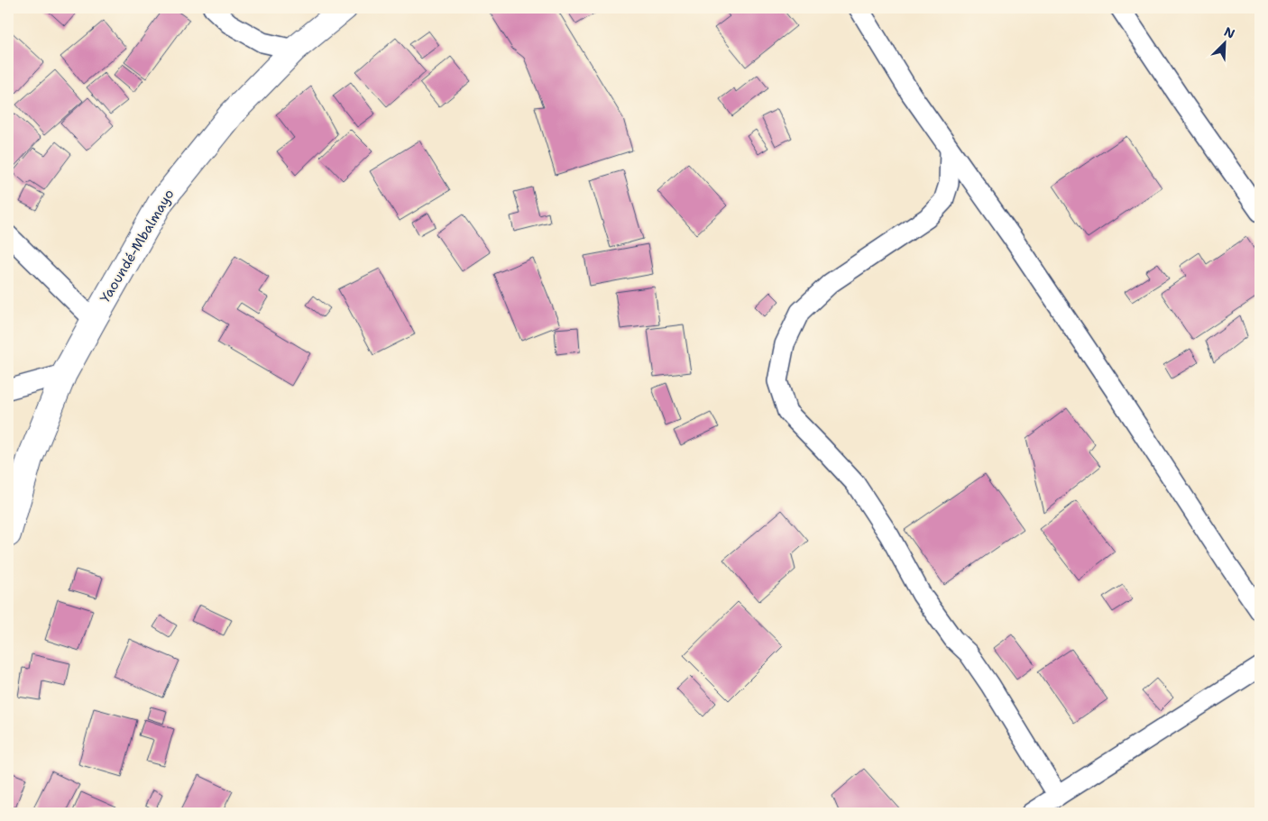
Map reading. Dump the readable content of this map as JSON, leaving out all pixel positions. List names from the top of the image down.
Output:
{
  "streets": {
    "highway": ["Yaoundé-Mbalmayo"]
  },
  "north": "top right"
}
